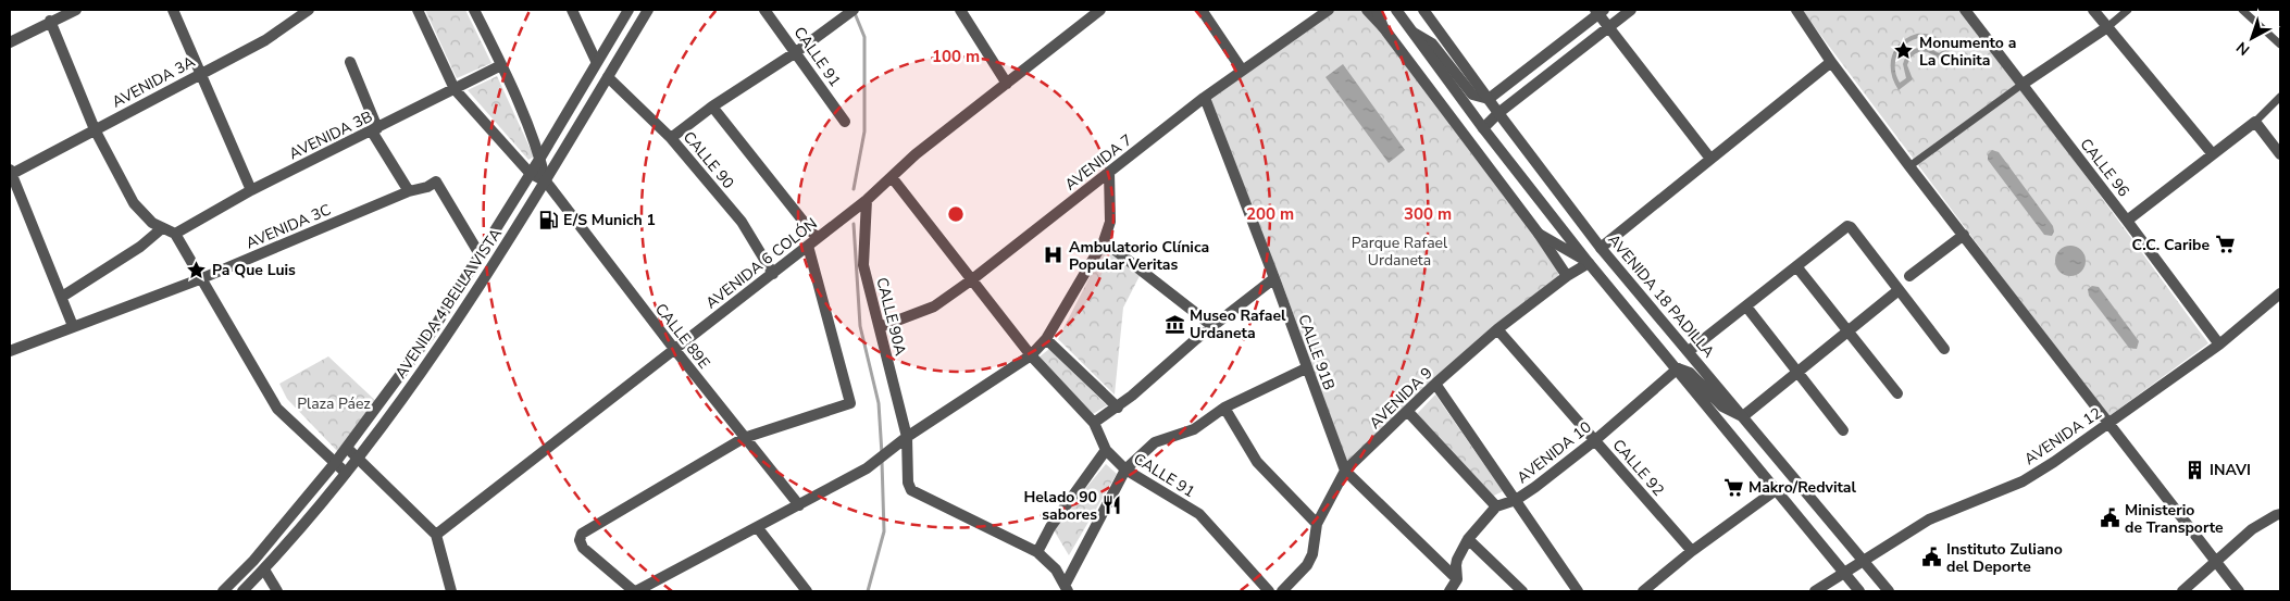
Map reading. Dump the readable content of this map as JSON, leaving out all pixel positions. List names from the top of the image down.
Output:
{
  "streets": {
    "street": [
      "CALLE 91",
      "AVENIDA 3A",
      "AVENIDA 3B",
      "CALLE 90",
      "AVENIDA 7",
      "CALLE 96",
      "AVENIDA 3C",
      "AVENIDA 6 COLÓN",
      "AVENIDA 18 PADILLA",
      "AVENIDA 4 BELLA VISTA",
      "CALLE 90A",
      "CALLE 89E",
      "CALLE 91B",
      "AVENIDA 9",
      "AVENIDA 12",
      "AVENIDA 10",
      "CALLE 92"
    ]
  },
  "crossings": [
    ["CALLE 91", "AVENIDA 7"],
    ["CALLE 91", "AVENIDA 6 COLÓN"],
    ["CALLE 90", "AVENIDA 6 COLÓN"],
    ["CALLE 90", "AVENIDA 4 BELLA VISTA"],
    ["AVENIDA 7", "CALLE 90A"],
    ["AVENIDA 7", "CALLE 91B"],
    ["CALLE 96", "AVENIDA 12"],
    ["AVENIDA 3C", "AVENIDA 4 BELLA VISTA"],
    ["AVENIDA 6 COLÓN", "CALLE 90A"],
    ["AVENIDA 6 COLÓN", "CALLE 89E"],
    ["AVENIDA 18 PADILLA", "AVENIDA 12"],
    ["AVENIDA 4 BELLA VISTA", "CALLE 89E"],
    ["CALLE 91B", "AVENIDA 9"],
    ["AVENIDA 9", "CALLE 92"],
    ["AVENIDA 10", "CALLE 92"]
  ],
  "parks": ["Parque Rafael Urdaneta", "Plaza Páez"],
  "places": {
    "place": ["Monumento a La Chinita", "Pa Que Luis"],
    "fuel station": ["E/S Munich 1"],
    "supermarket": ["C.C. Caribe", "Makro/Redvital"],
    "hospital": ["Ambulatorio Clínica Popular Veritas"],
    "museum": ["Museo Rafael Urdaneta"],
    "building": ["INAVI"],
    "restaurant": ["Helado 90 sabores"],
    "public building": ["Ministerio de Transporte", "Instituto Zuliano del Deporte"]
  },
  "north": "bottom left",
  "rings": ["100 m", "200 m", "300 m"]
}
